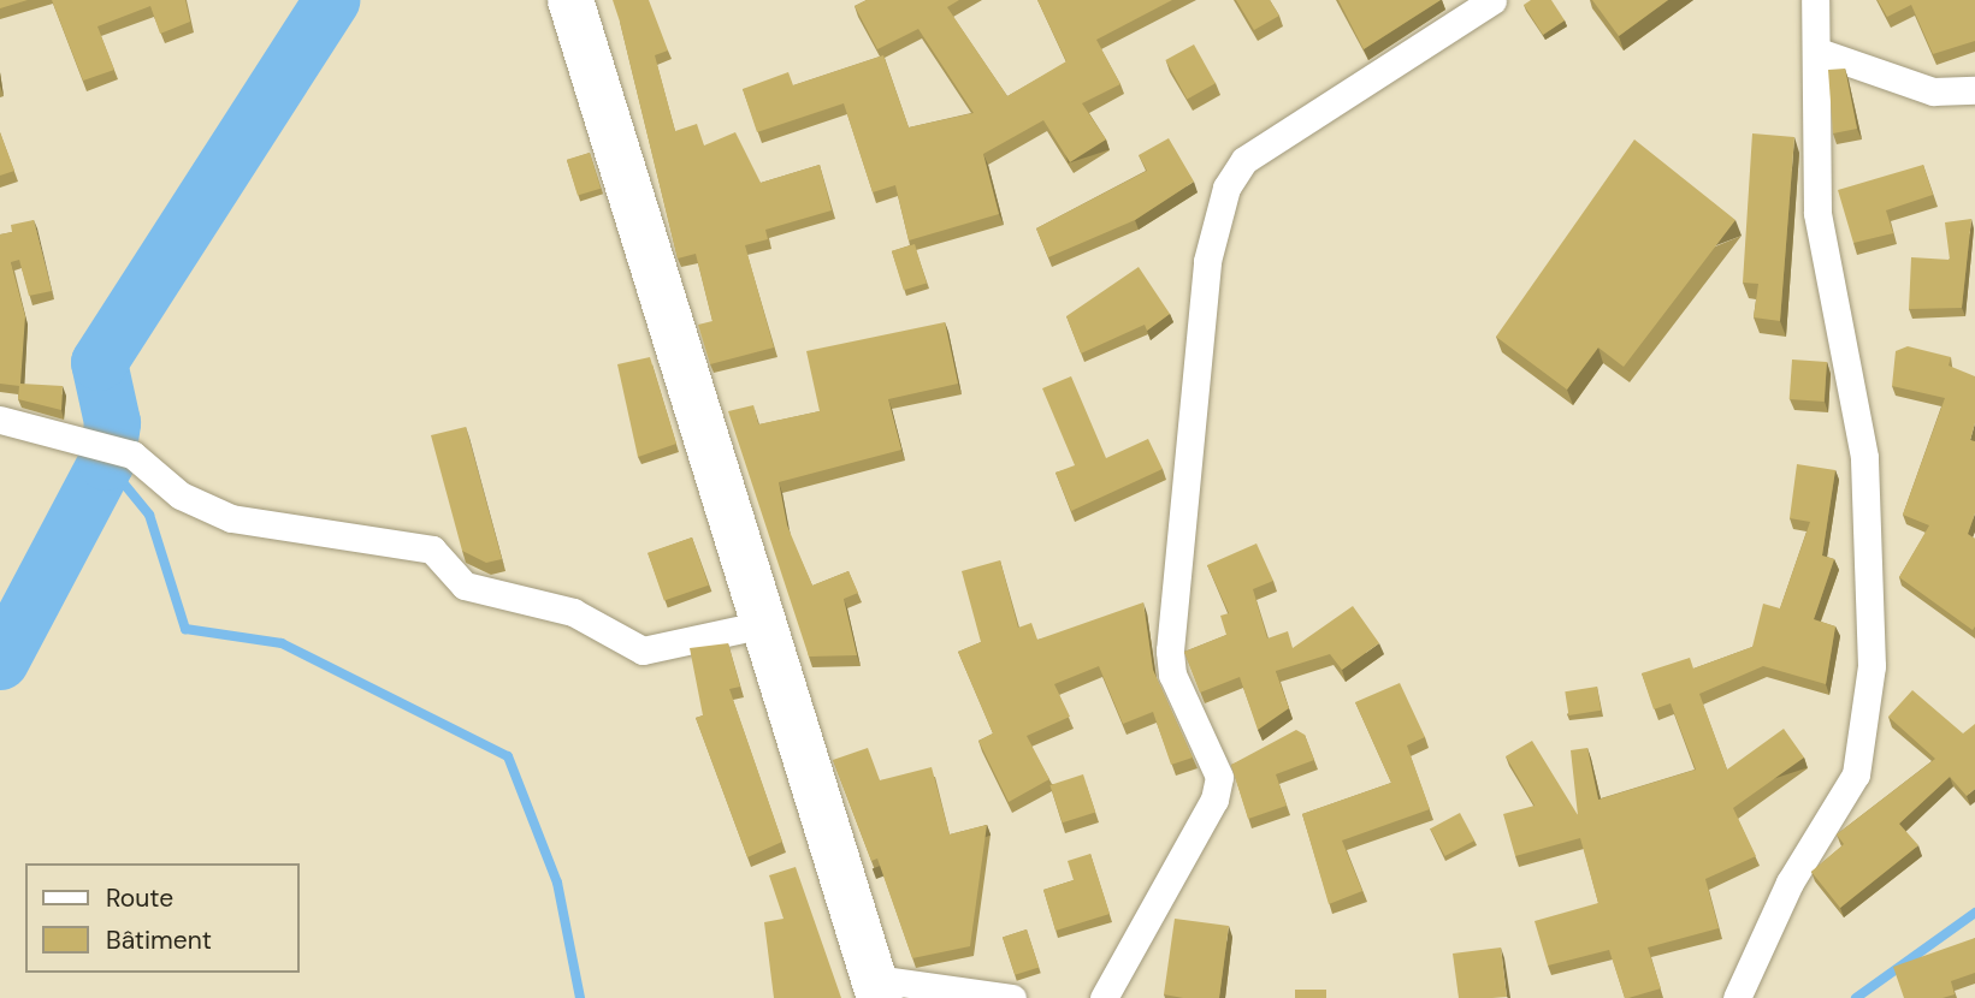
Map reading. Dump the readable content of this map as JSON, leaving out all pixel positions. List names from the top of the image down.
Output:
{
  "legend": ["Route", "Bâtiment"]
}
